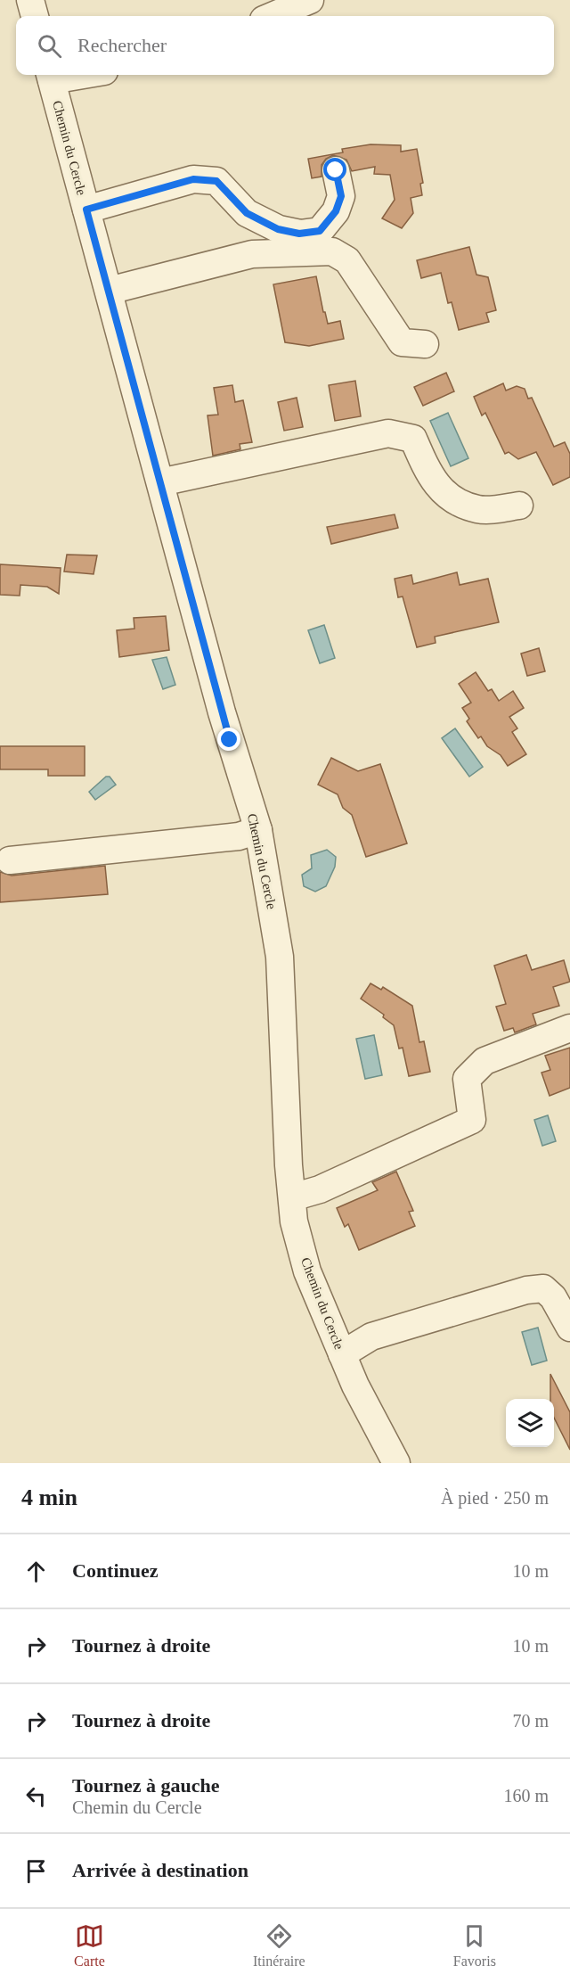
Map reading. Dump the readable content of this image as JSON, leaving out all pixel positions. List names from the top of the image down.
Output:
{
  "streets": {
    "street": ["Chemin du Cercle"]
  },
  "page": {
    "search": "Rechercher",
    "heading": ["4 min", "À pied · 250 m"],
    "list": [
      ["Continuez", "10 m"],
      ["Tournez à droite", "10 m"],
      ["Tournez à droite", "70 m"],
      ["Tournez à gauche", "Chemin du Cercle", "160 m"],
      "Arrivée à destination"
    ],
    "nav": ["Carte", "Itinéraire", "Favoris"]
  }
}
